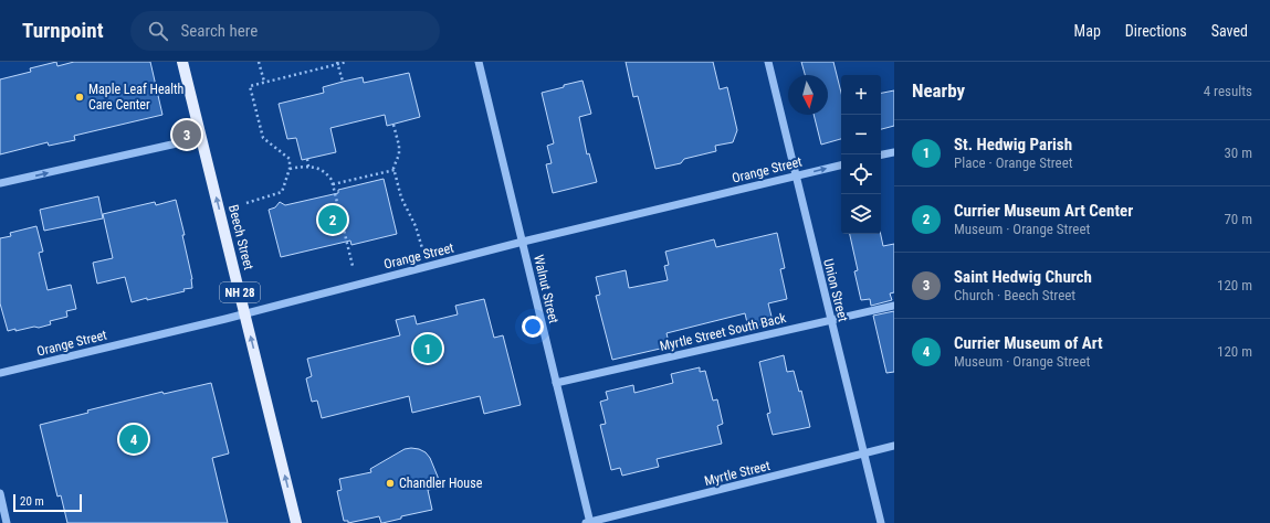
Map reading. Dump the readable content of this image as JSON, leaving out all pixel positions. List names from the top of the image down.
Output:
{
  "streets": {
    "main road": ["Beech Street", "NH 28"],
    "street": [
      "Orange Street",
      "Walnut Street",
      "Union Street",
      "Myrtle Street South Back",
      "Myrtle Street"
    ]
  },
  "crossings": [
    ["Orange Street", "Beech Street"],
    ["Orange Street", "Walnut Street"],
    ["Orange Street", "Union Street"],
    ["Walnut Street", "Myrtle Street South Back"],
    ["Walnut Street", "Myrtle Street"],
    ["Union Street", "Myrtle Street South Back"],
    ["Union Street", "Myrtle Street"]
  ],
  "one_way": ["Beech Street"],
  "places": ["Maple Leaf Health Care Center", "Chandler House"],
  "scale_bar": "20 m",
  "north": "bottom",
  "page": {
    "header": "Turnpoint",
    "search": "Search here",
    "nav": ["Map", "Directions", "Saved"],
    "heading": ["Nearby", "4 results"],
    "map_buttons": ["+", "−"],
    "pins": [
      "3",
      "2",
      "1",
      "4"
    ],
    "list": [
      {
        "mark": "1",
        "name": "St. Hedwig Parish",
        "note": "Place · Orange Street",
        "value": "30 m"
      },
      {
        "mark": "2",
        "name": "Currier Museum Art Center",
        "note": "Museum · Orange Street",
        "value": "70 m"
      },
      {
        "mark": "3",
        "name": "Saint Hedwig Church",
        "note": "Church · Beech Street",
        "value": "120 m"
      },
      {
        "mark": "4",
        "name": "Currier Museum of Art",
        "note": "Museum · Orange Street",
        "value": "120 m"
      }
    ],
    "scale": "20 m"
  }
}
